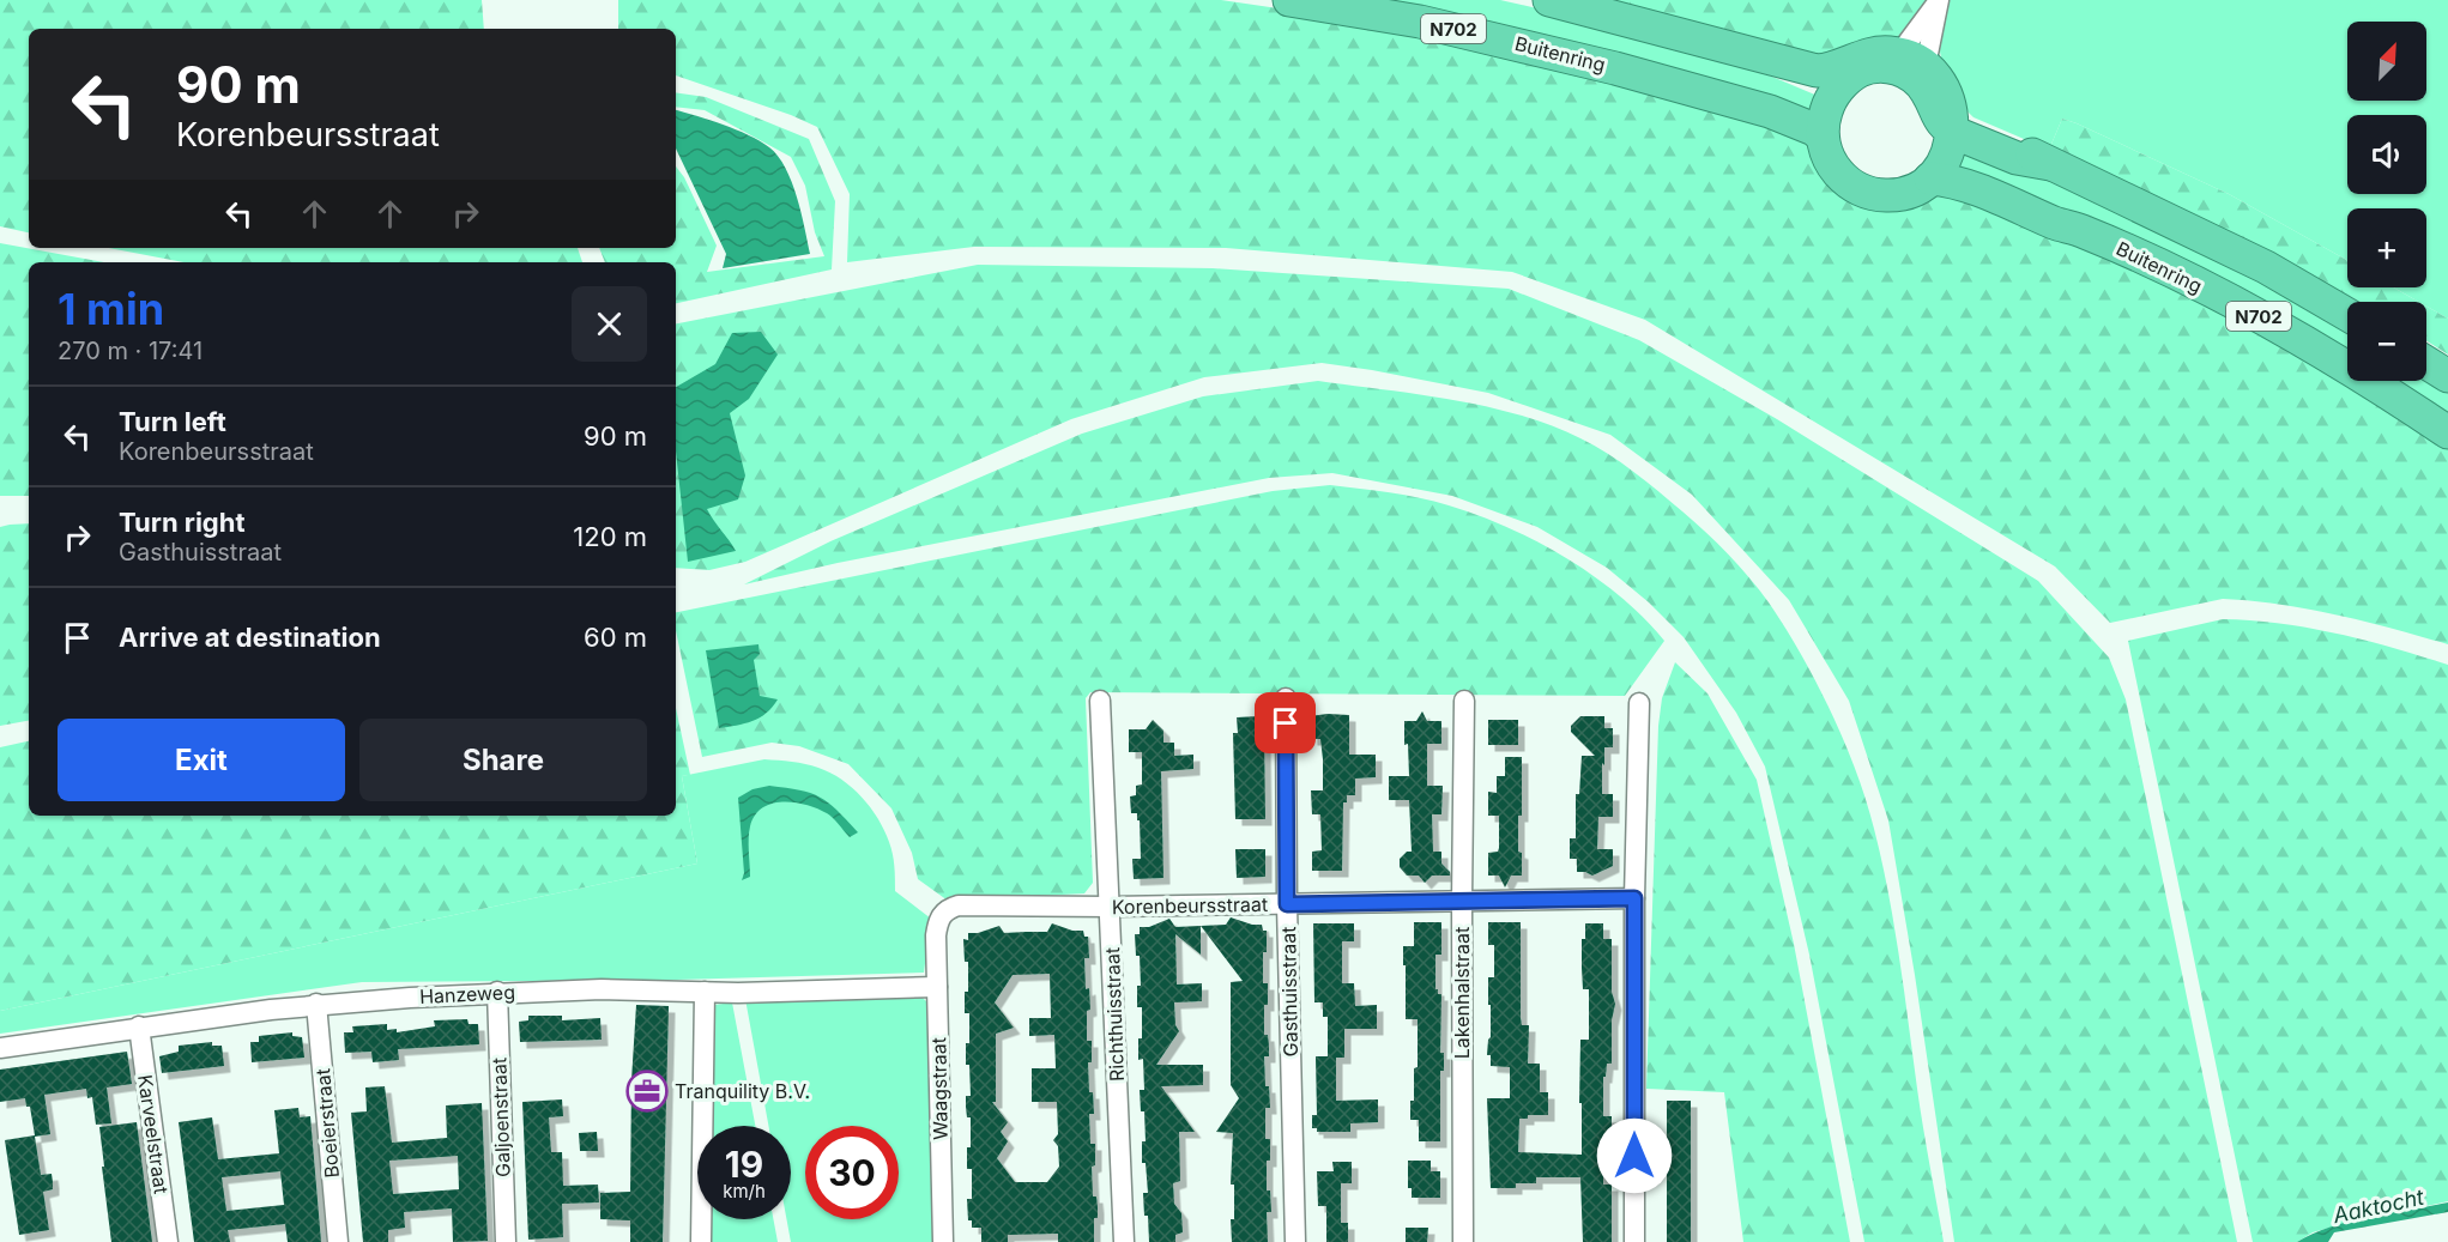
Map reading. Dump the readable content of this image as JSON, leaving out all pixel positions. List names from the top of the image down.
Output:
{
  "streets": {
    "highway": ["N702", "Buitenring"],
    "street": [
      "Korenbeursstraat",
      "Gasthuisstraat",
      "Lakenhalstraat",
      "Hanzeweg",
      "Richthuisstraat",
      "Waagstraat",
      "Galjoenstraat",
      "Boeierstraat",
      "Karveelstraat"
    ]
  },
  "crossings": [
    ["N702", "Buitenring"],
    ["Korenbeursstraat", "Gasthuisstraat"],
    ["Korenbeursstraat", "Lakenhalstraat"],
    ["Korenbeursstraat", "Richthuisstraat"],
    ["Korenbeursstraat", "Waagstraat"],
    ["Hanzeweg", "Waagstraat"],
    ["Hanzeweg", "Galjoenstraat"],
    ["Hanzeweg", "Boeierstraat"],
    ["Hanzeweg", "Karveelstraat"]
  ],
  "water": ["Aaktocht"],
  "places": {
    "office": ["Tranquility B.V."]
  },
  "north": "top right",
  "page": {
    "map_buttons": ["+", "−"],
    "turn": ["90 m", "Korenbeursstraat"],
    "heading": ["1 min", "270 m · 17:41"],
    "list": [
      {
        "name": "Turn left",
        "note": "Korenbeursstraat",
        "value": "90 m"
      },
      {
        "name": "Turn right",
        "note": "Gasthuisstraat",
        "value": "120 m"
      },
      {
        "name": "Arrive at destination",
        "value": "60 m"
      }
    ],
    "buttons": ["Exit", "Share"],
    "speed": "19 km/h",
    "limit": "30"
  }
}
